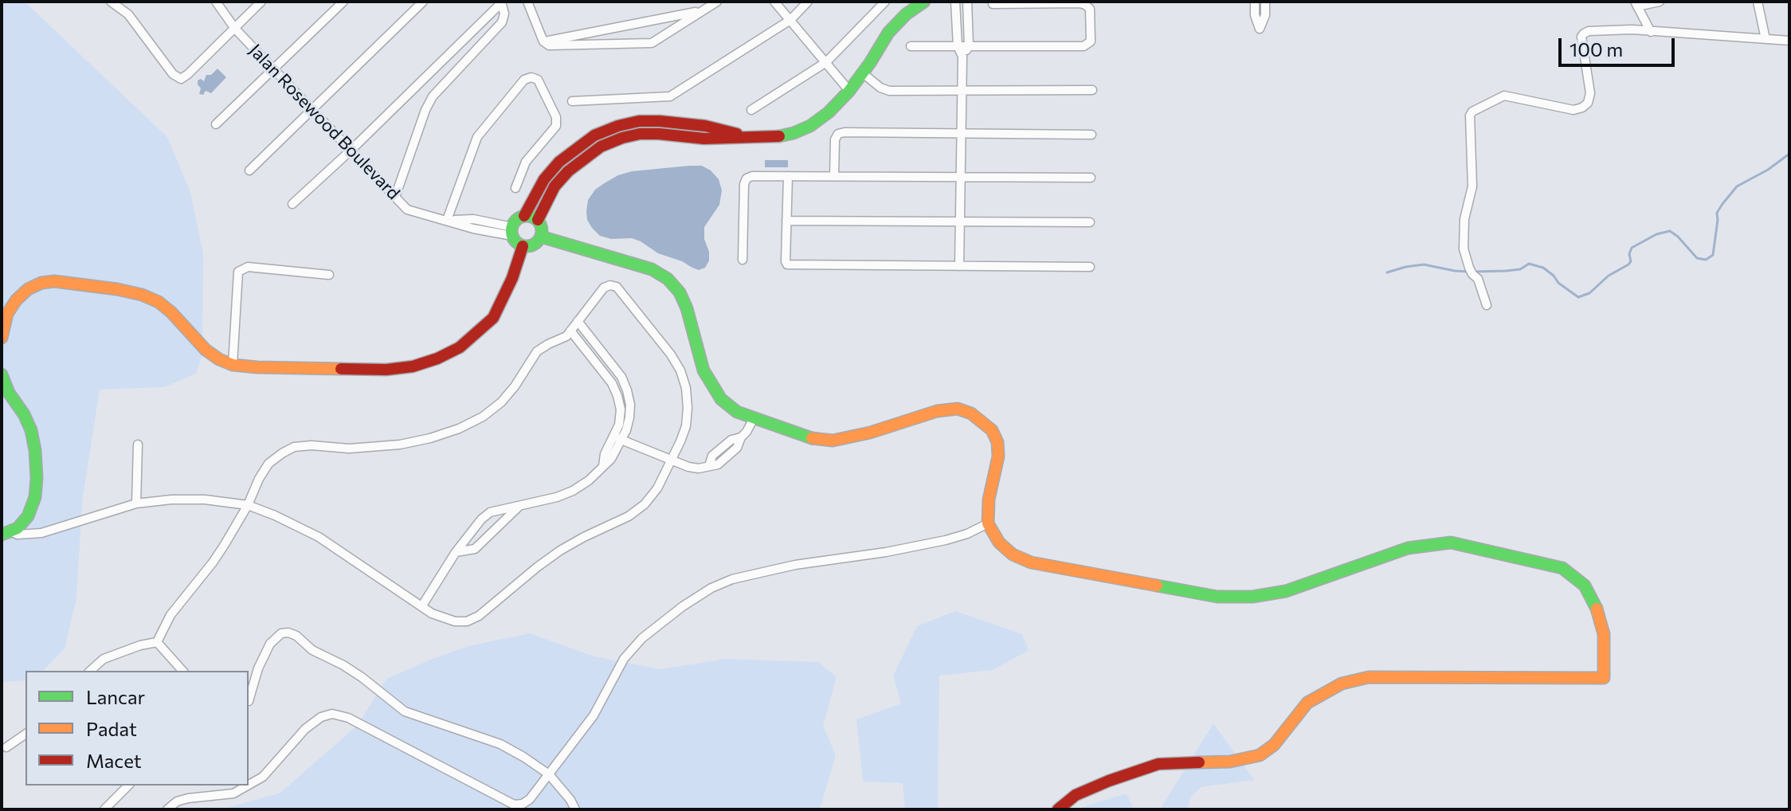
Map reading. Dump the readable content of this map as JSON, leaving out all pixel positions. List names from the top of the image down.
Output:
{
  "streets": {
    "street": ["Jalan Rosewood Boulevard"]
  },
  "legend": ["Lancar", "Padat", "Macet"],
  "scale_bar": "100 m"
}
